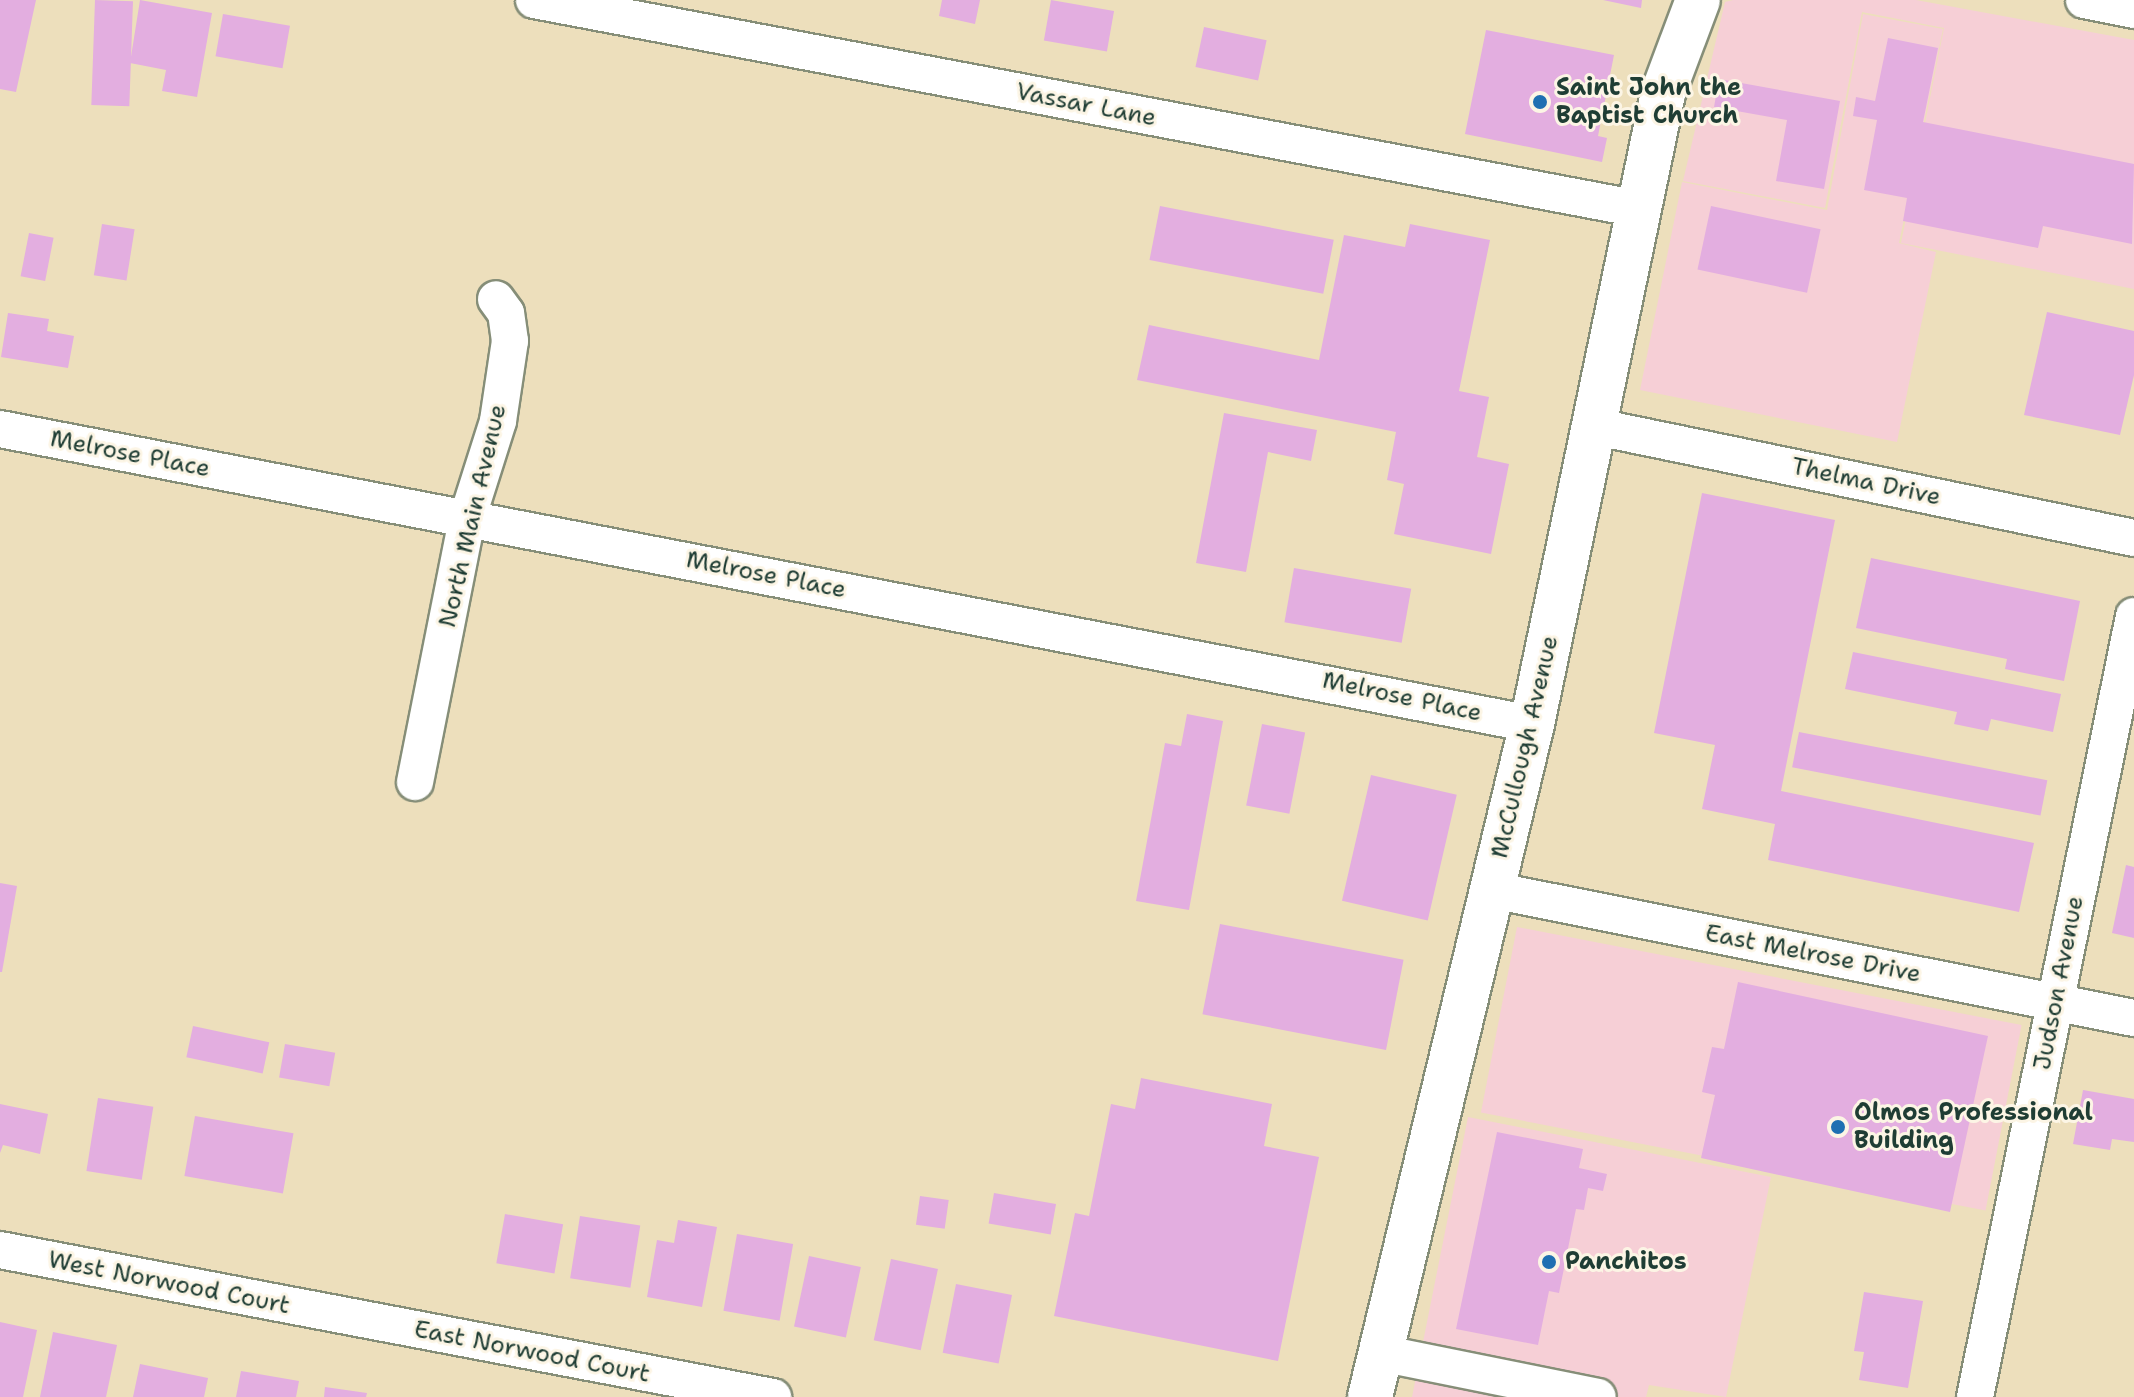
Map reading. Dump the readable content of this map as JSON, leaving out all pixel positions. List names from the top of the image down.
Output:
{
  "streets": {
    "main road": ["McCullough Avenue"],
    "street": [
      "Vassar Lane",
      "Melrose Place",
      "Thelma Drive",
      "North Main Avenue",
      "East Melrose Drive",
      "Judson Avenue",
      "West Norwood Court",
      "East Norwood Court"
    ]
  },
  "crossings": [
    ["Vassar Lane", "McCullough Avenue"],
    ["Melrose Place", "North Main Avenue"],
    ["Melrose Place", "McCullough Avenue"],
    ["Thelma Drive", "McCullough Avenue"],
    ["McCullough Avenue", "East Melrose Drive"],
    ["East Melrose Drive", "Judson Avenue"],
    ["West Norwood Court", "East Norwood Court"]
  ],
  "places": ["Saint John the Baptist Church", "Olmos Professional Building", "Panchitos"]
}
